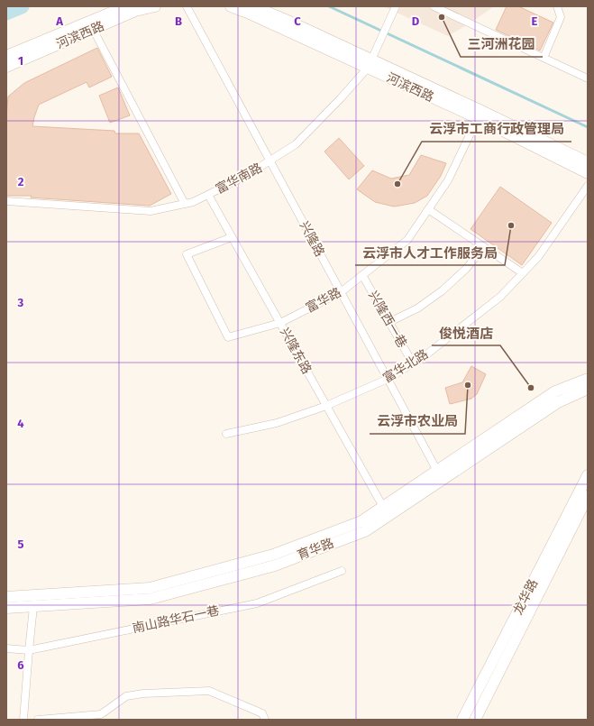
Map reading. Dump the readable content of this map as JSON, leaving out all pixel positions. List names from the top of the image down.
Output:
{
  "streets": {
    "street": [
      "河滨西路",
      "富华南路",
      "兴隆路",
      "富华路",
      "兴隆西一巷",
      "兴隆东路",
      "富华北路",
      "育华路",
      "龙华路",
      "南山路华石一巷"
    ]
  },
  "crossings": [
    ["河滨西路", "富华南路"],
    ["河滨西路", "富华路"],
    ["富华南路", "兴隆路"],
    ["富华南路", "兴隆东路"],
    ["兴隆路", "富华路"],
    ["兴隆路", "富华北路"],
    ["兴隆路", "育华路"],
    ["富华路", "兴隆西一巷"],
    ["富华路", "兴隆东路"],
    ["兴隆西一巷", "富华北路"],
    ["兴隆东路", "富华北路"],
    ["兴隆东路", "育华路"]
  ],
  "places": [
    "三河洲花园",
    "云浮市工商行政管理局",
    "云浮市人才工作服务局",
    "云浮市农业局",
    "俊悦酒店"
  ],
  "grid": {
    "columns": [
      "A",
      "B",
      "C",
      "D",
      "E"
    ],
    "rows": [
      "1",
      "2",
      "3",
      "4",
      "5",
      "6"
    ]
  }
}
